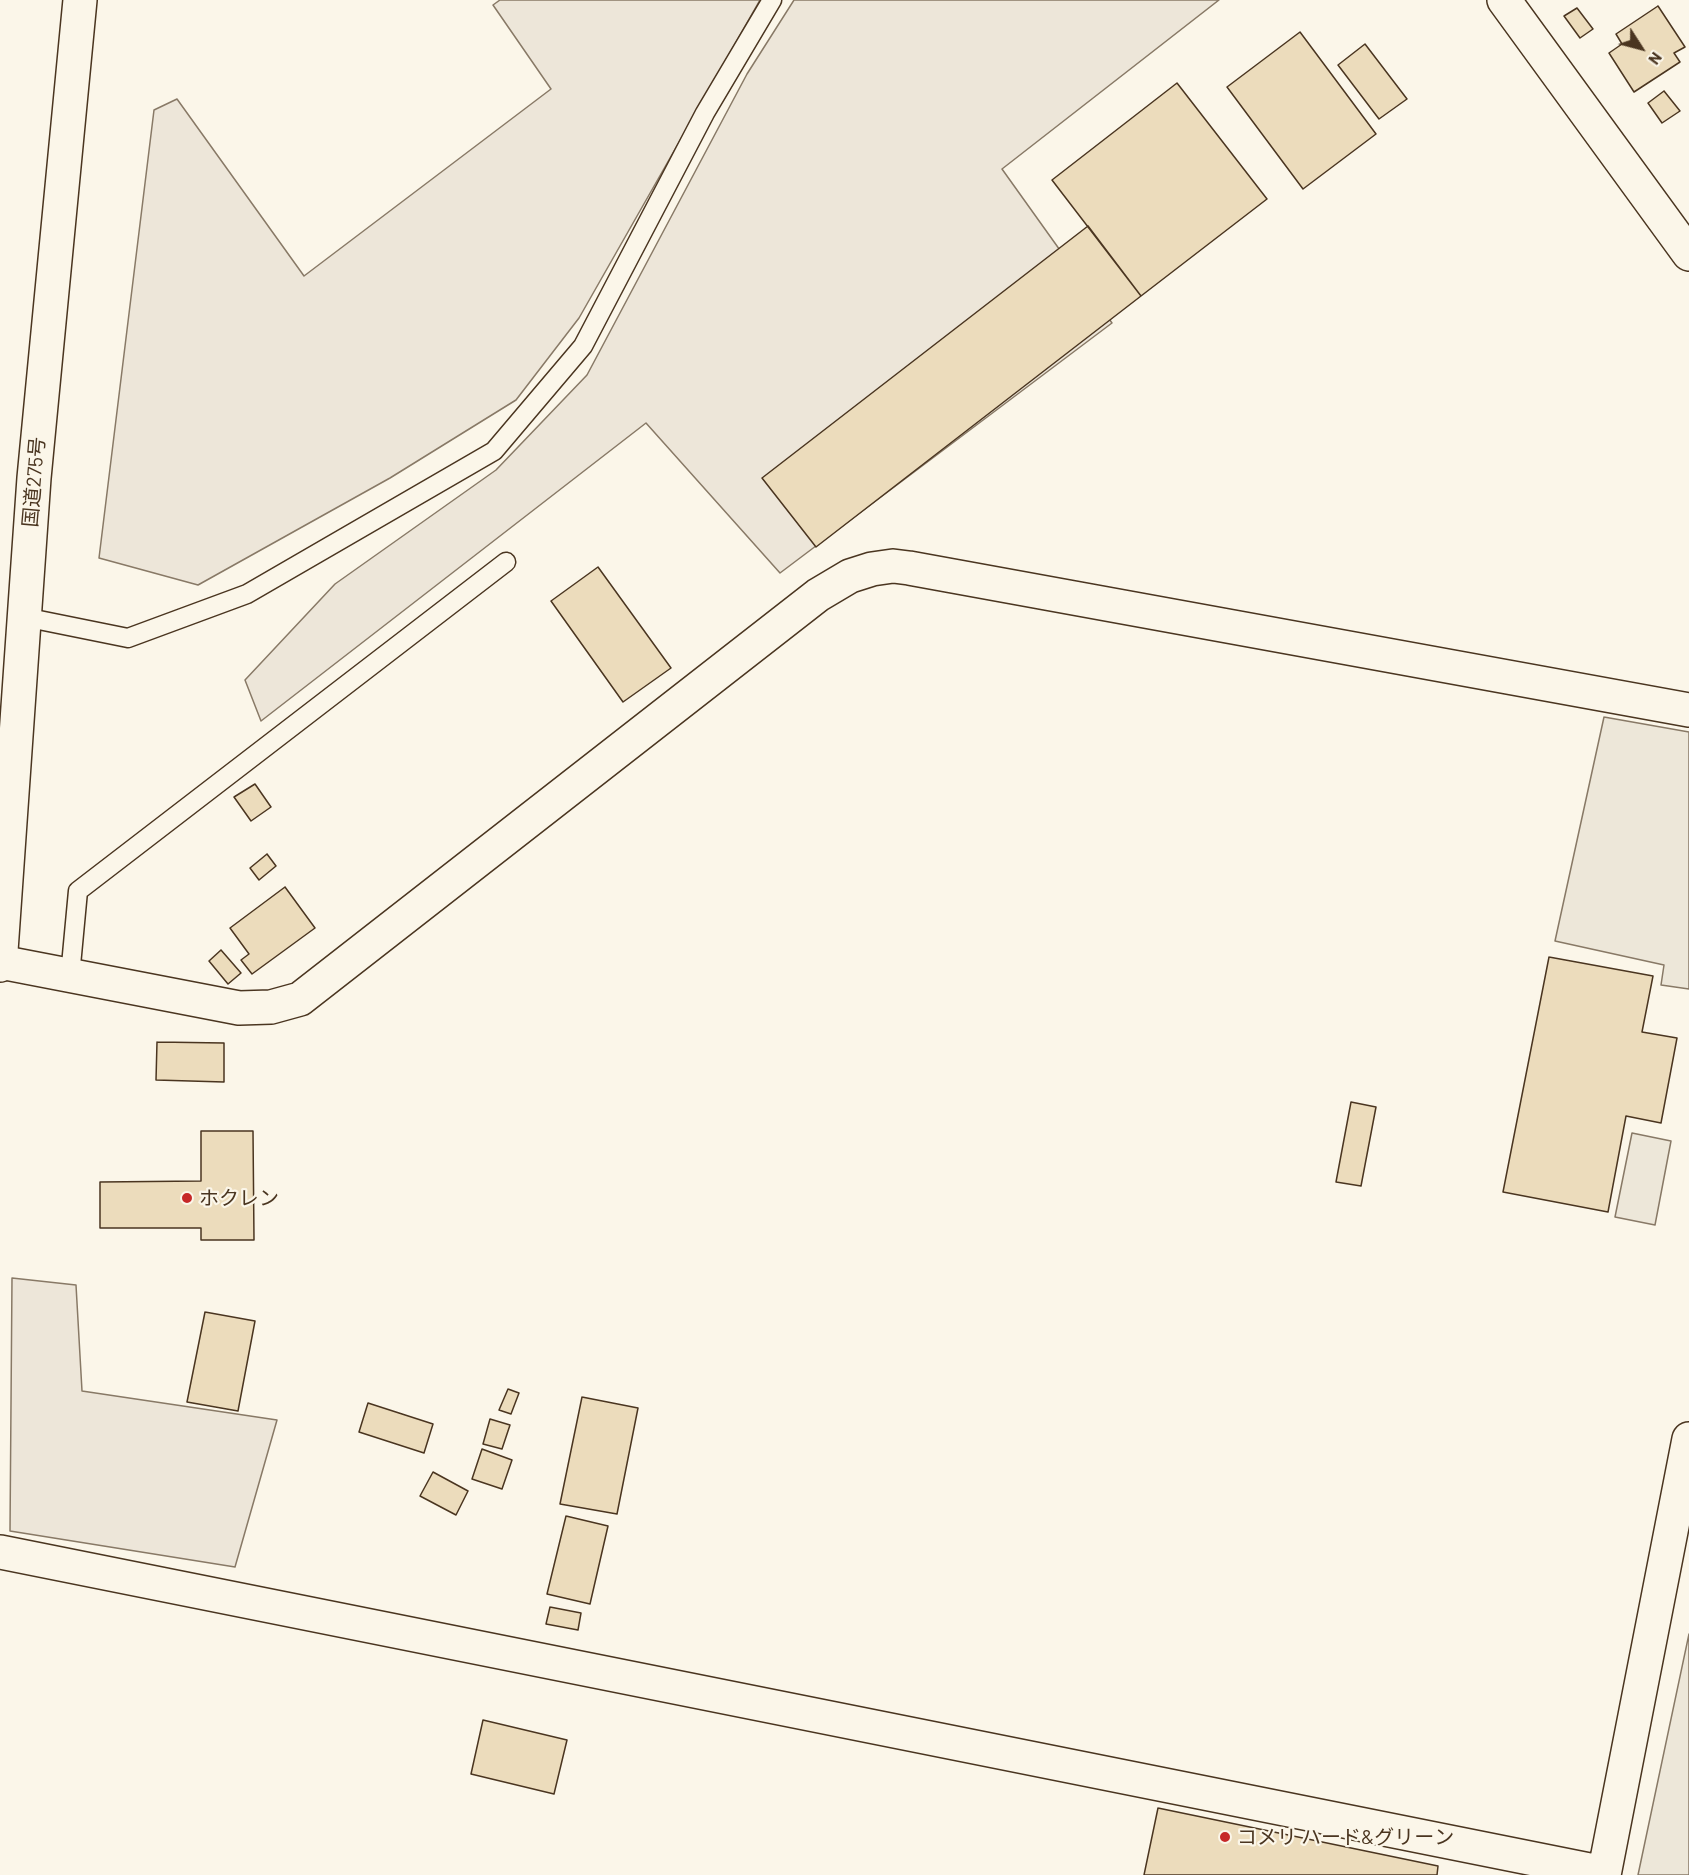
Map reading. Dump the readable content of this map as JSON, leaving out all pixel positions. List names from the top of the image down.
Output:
{
  "streets": {
    "main road": ["国道275号"]
  },
  "places": ["ホクレン", "コメリ ハード&グリーン"],
  "north": "bottom right"
}
